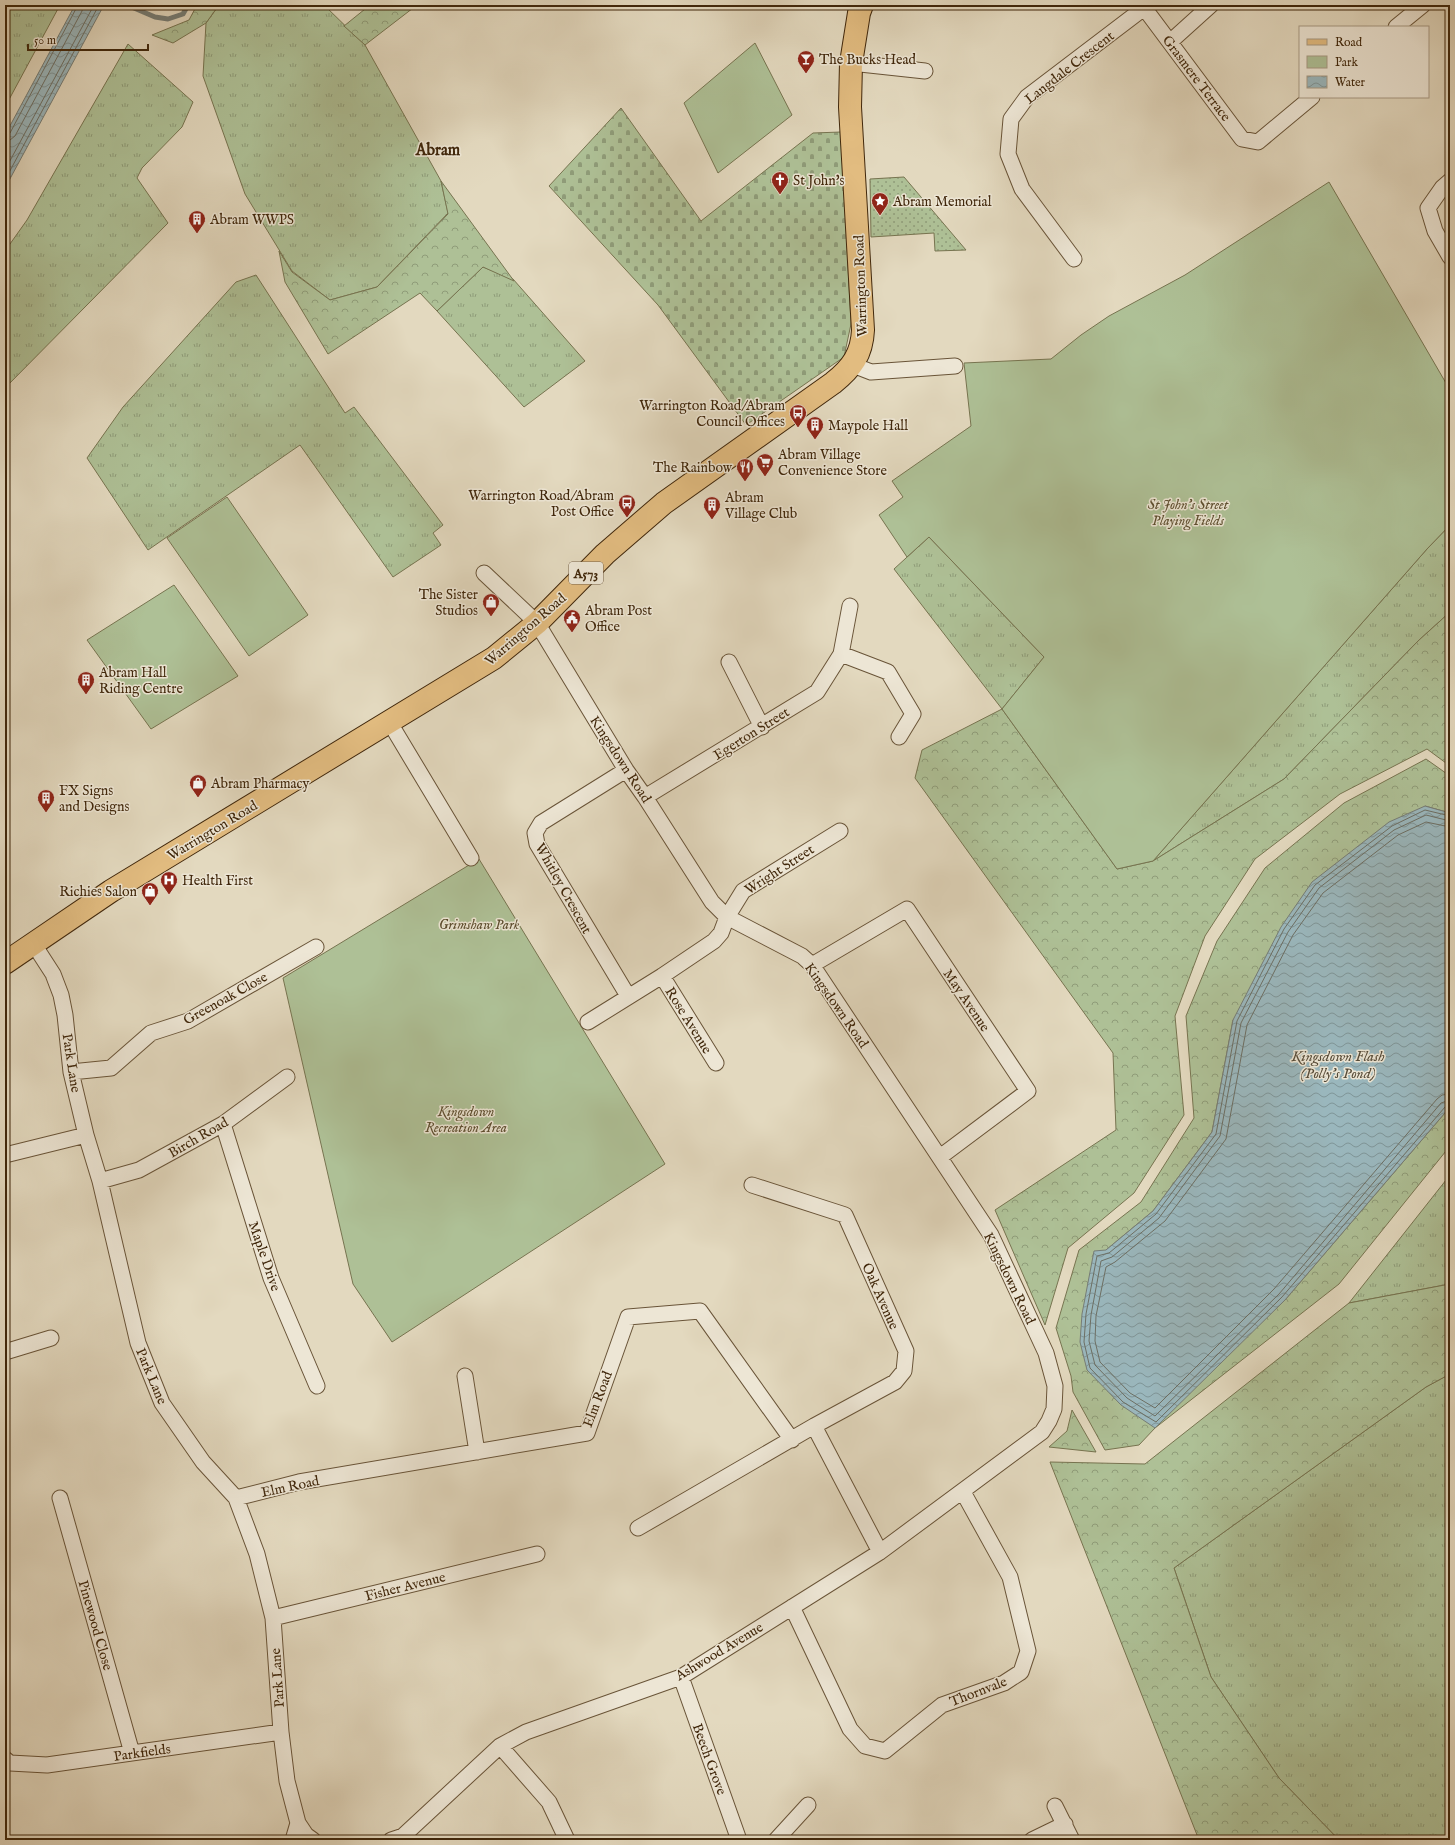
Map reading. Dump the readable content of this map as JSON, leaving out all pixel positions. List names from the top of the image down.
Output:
{
  "streets": {
    "main road": ["Warrington Road", "A573"],
    "street": [
      "Langdale Crescent",
      "Grasmere Terrace",
      "Egerton Street",
      "Kingsdown Road",
      "Wright Street",
      "Whitley Crescent",
      "Greenoak Close",
      "May Avenue",
      "Rose Avenue",
      "Park Lane",
      "Birch Road",
      "Maple Drive",
      "Oak Avenue",
      "Elm Road",
      "Fisher Avenue",
      "Pinewood Close",
      "Ashwood Avenue",
      "Thornvale",
      "Parkfields",
      "Beech Grove"
    ]
  },
  "crossings": [
    ["Langdale Crescent", "Grasmere Terrace"],
    ["Warrington Road", "Kingsdown Road"],
    ["Warrington Road", "Park Lane"],
    ["Egerton Street", "Kingsdown Road"],
    ["Kingsdown Road", "Wright Street"],
    ["Kingsdown Road", "Whitley Crescent"],
    ["Kingsdown Road", "May Avenue"],
    ["Kingsdown Road", "Ashwood Avenue"],
    ["Greenoak Close", "Park Lane"],
    ["Park Lane", "Birch Road"],
    ["Park Lane", "Elm Road"],
    ["Park Lane", "Fisher Avenue"],
    ["Park Lane", "Parkfields"],
    ["Birch Road", "Maple Drive"],
    ["Oak Avenue", "Elm Road"],
    ["Pinewood Close", "Parkfields"],
    ["Ashwood Avenue", "Thornvale"],
    ["Ashwood Avenue", "Beech Grove"]
  ],
  "districts": ["Abram"],
  "water": ["Kingsdown Flash (Polly's Pond)"],
  "parks": ["St John's Street Playing Fields", "Grimshaw Park", "Kingsdown Recreation Area"],
  "places": {
    "bar": ["The Bucks Head"],
    "church": ["St John's"],
    "place": ["Abram Memorial"],
    "building": [
      "Abram WWPS",
      "Maypole Hall",
      "Abram Village Club",
      "Abram Hall Riding Centre",
      "FX Signs and Designs"
    ],
    "bus stop": ["Warrington Road/Abram Council Offices", "Warrington Road/Abram Post Office"],
    "supermarket": ["Abram Village Convenience Store"],
    "restaurant": ["The Rainbow"],
    "shop": ["The Sister Studios", "Abram Pharmacy", "Richies Salon"],
    "public building": ["Abram Post Office"],
    "hospital": ["Health First"]
  },
  "legend": ["Road", "Park", "Water"],
  "scale_bar": "50 m"
}
